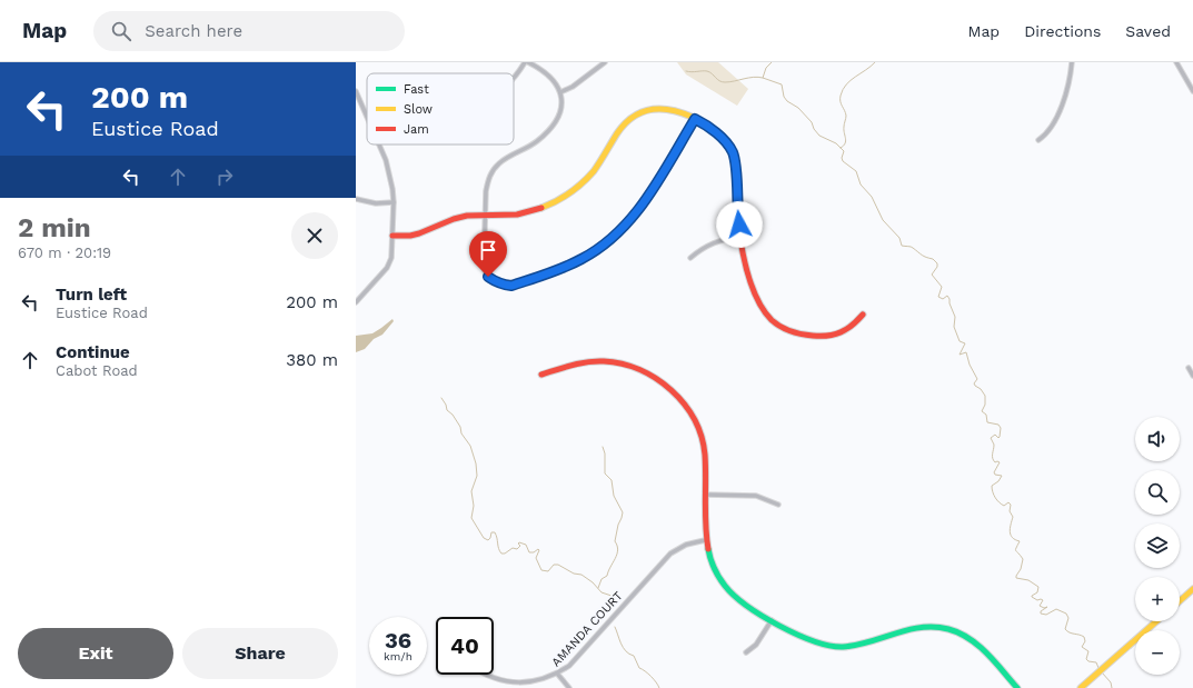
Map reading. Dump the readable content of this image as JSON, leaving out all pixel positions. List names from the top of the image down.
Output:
{
  "streets": {
    "street": ["AMANDA COURT"]
  },
  "legend": ["Fast", "Slow", "Jam"],
  "page": {
    "header": "Map",
    "search": "Search here",
    "nav": ["Map", "Directions", "Saved"],
    "turn": ["200 m", "Eustice Road"],
    "heading": ["2 min", "670 m · 20:19"],
    "list": [
      {
        "name": "Turn left",
        "note": "Eustice Road",
        "value": "200 m"
      },
      {
        "name": "Continue",
        "note": "Cabot Road",
        "value": "380 m"
      }
    ],
    "map_buttons": ["+", "−"],
    "speed": "36 km/h",
    "limit": "40",
    "buttons": ["Exit", "Share"]
  }
}
